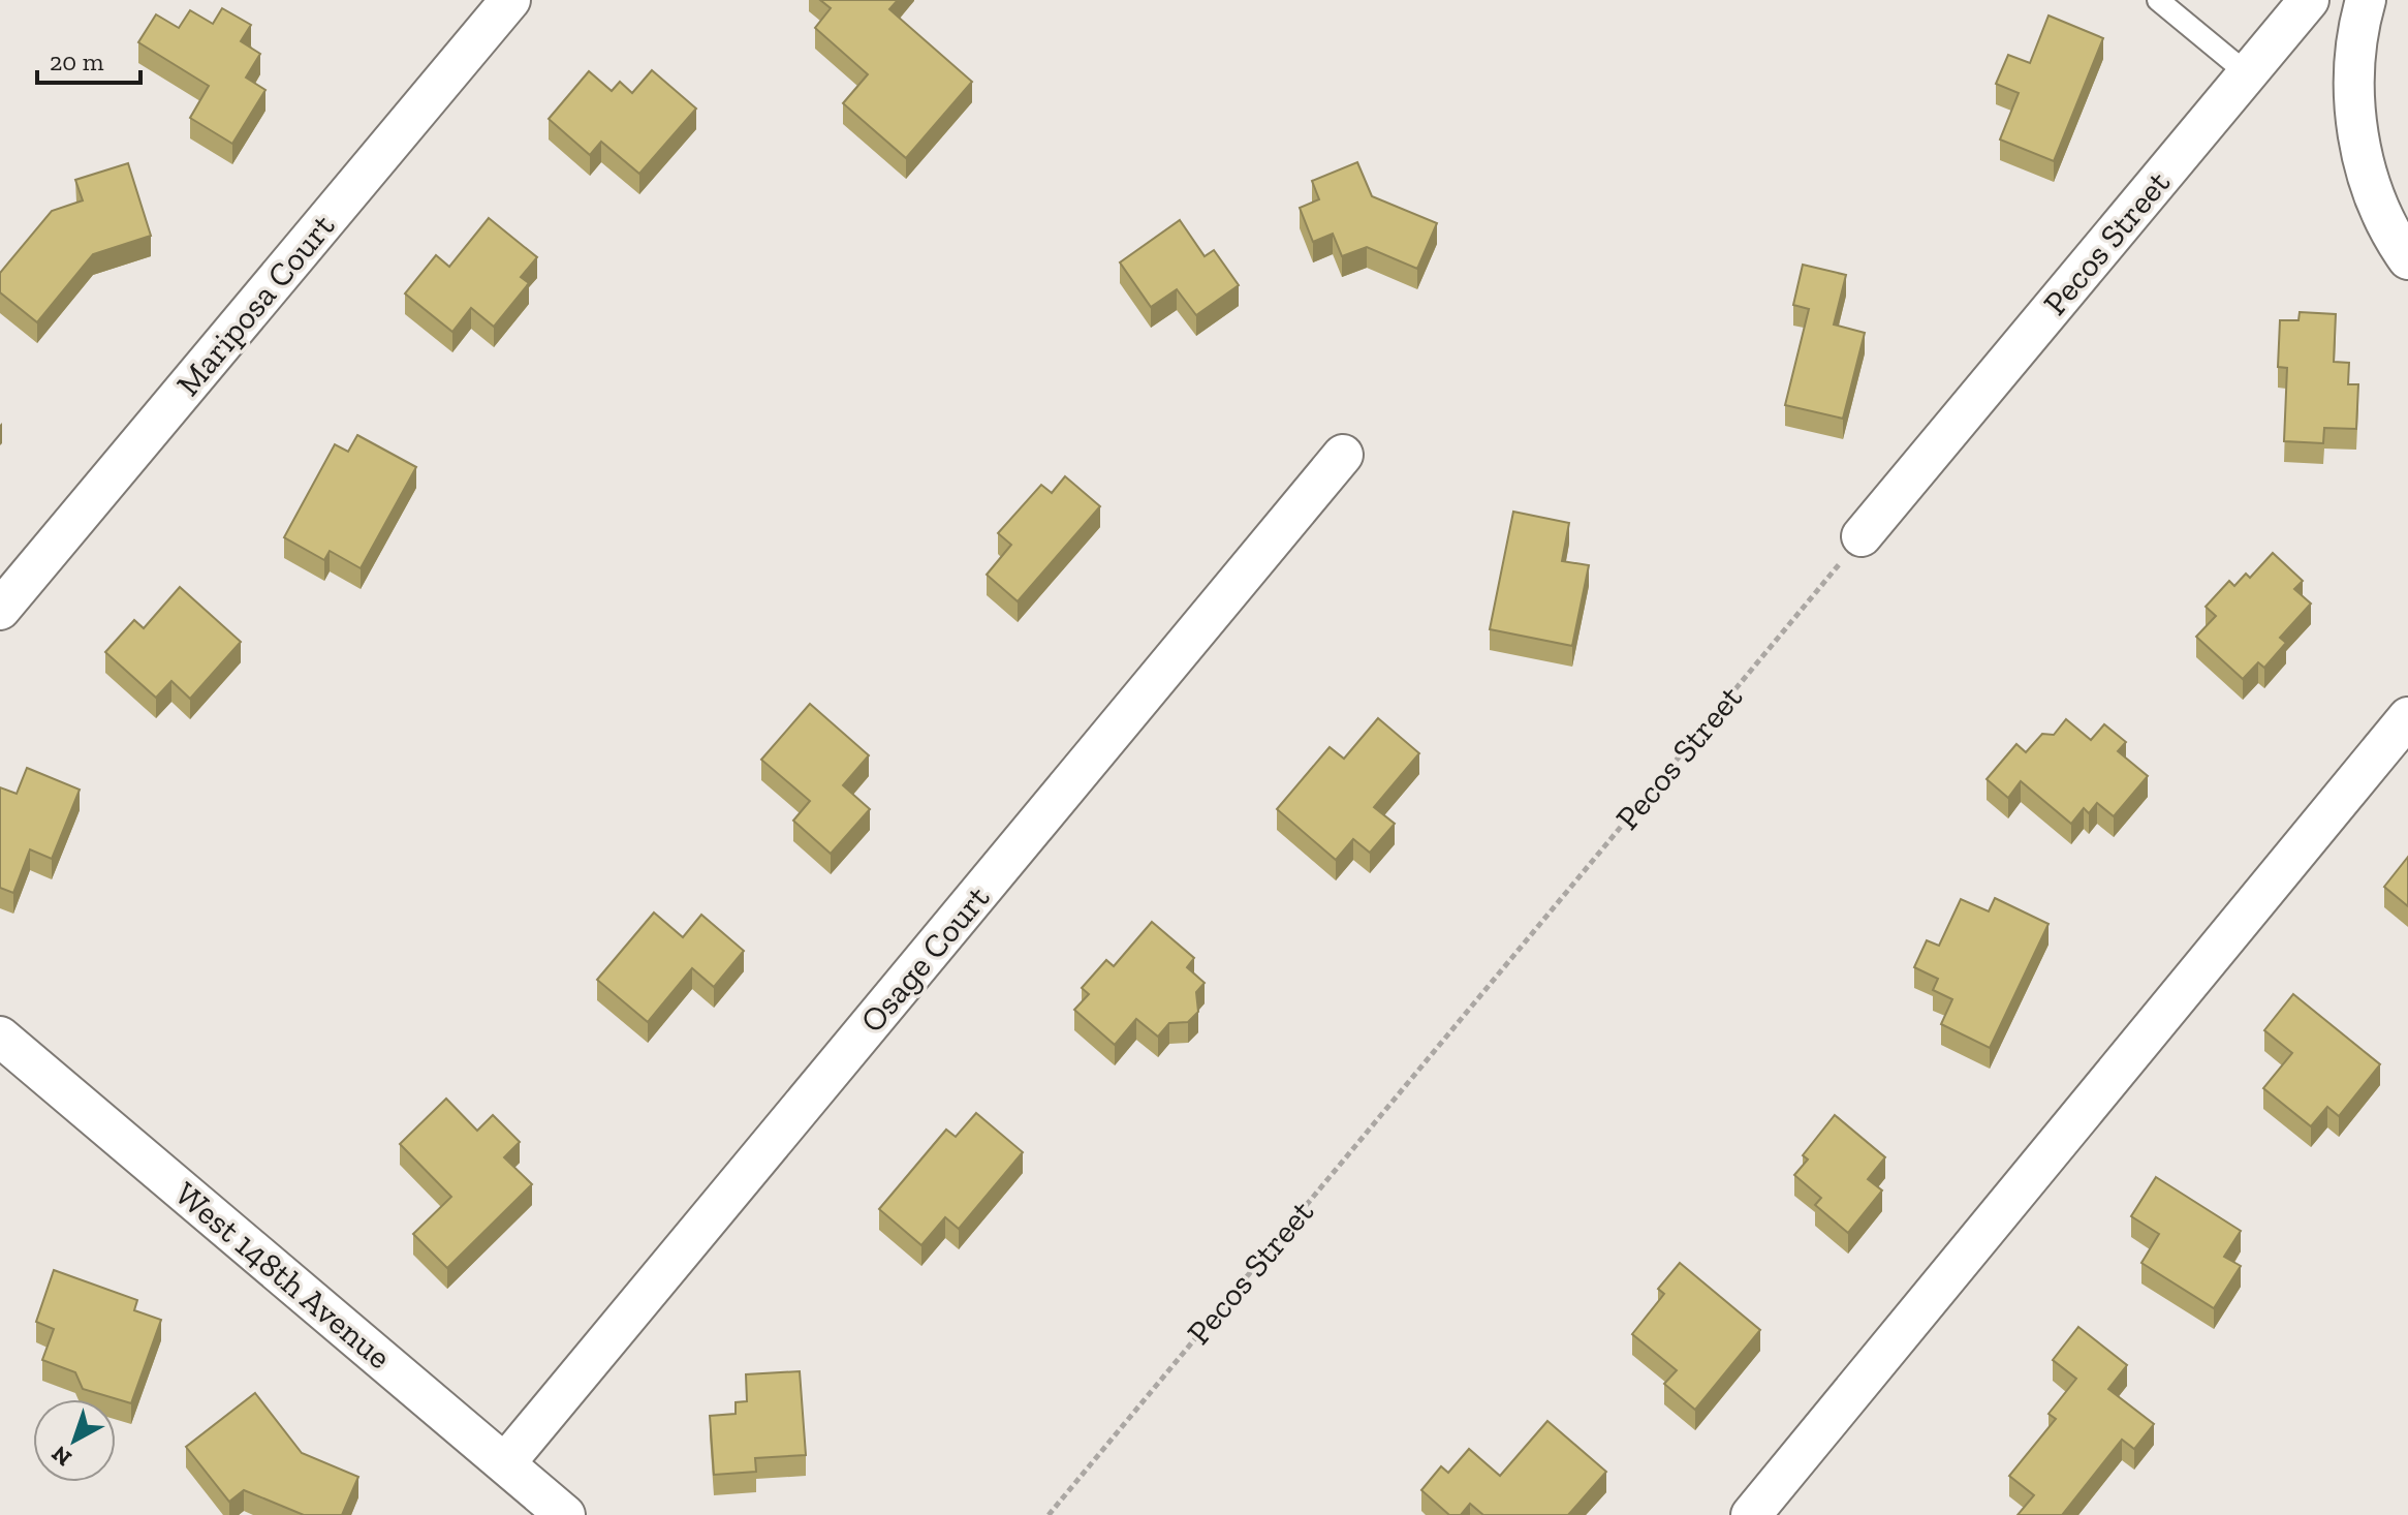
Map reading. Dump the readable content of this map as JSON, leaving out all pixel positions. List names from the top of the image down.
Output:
{
  "streets": {
    "street": [
      "Pecos Street",
      "Mariposa Court",
      "Osage Court",
      "West 148th Avenue"
    ]
  },
  "crossings": [
    ["Osage Court", "West 148th Avenue"]
  ],
  "scale_bar": "20 m",
  "north": "bottom left"
}
